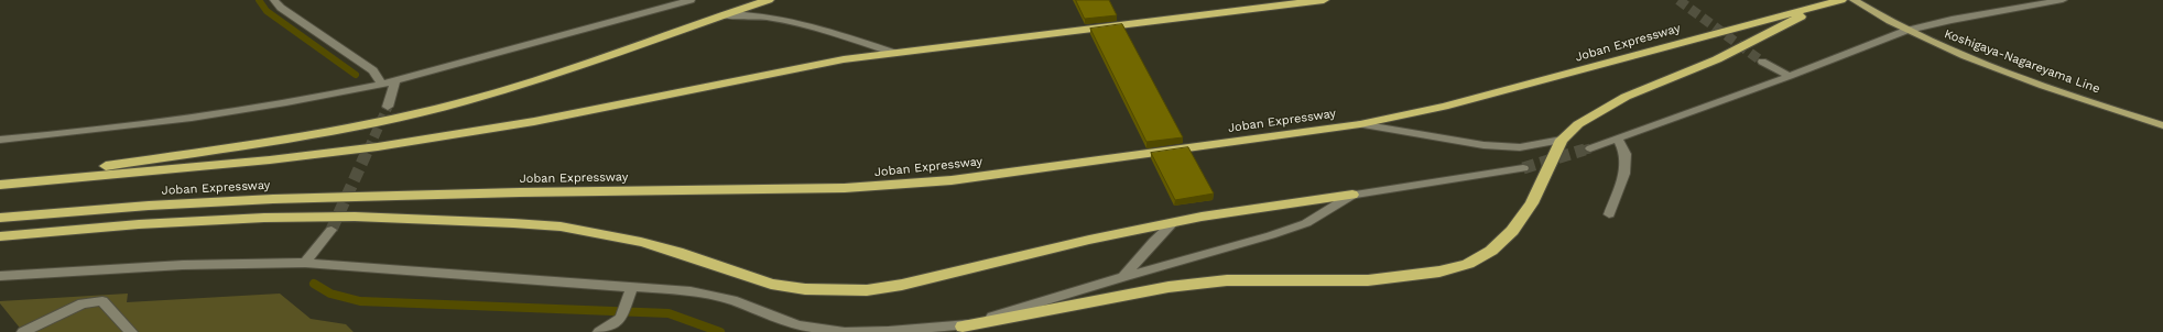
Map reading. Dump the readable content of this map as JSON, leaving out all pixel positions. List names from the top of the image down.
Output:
{
  "streets": {
    "highway": ["Joban Expressway"],
    "main road": ["Koshigaya-Nagareyama Line"]
  }
}
